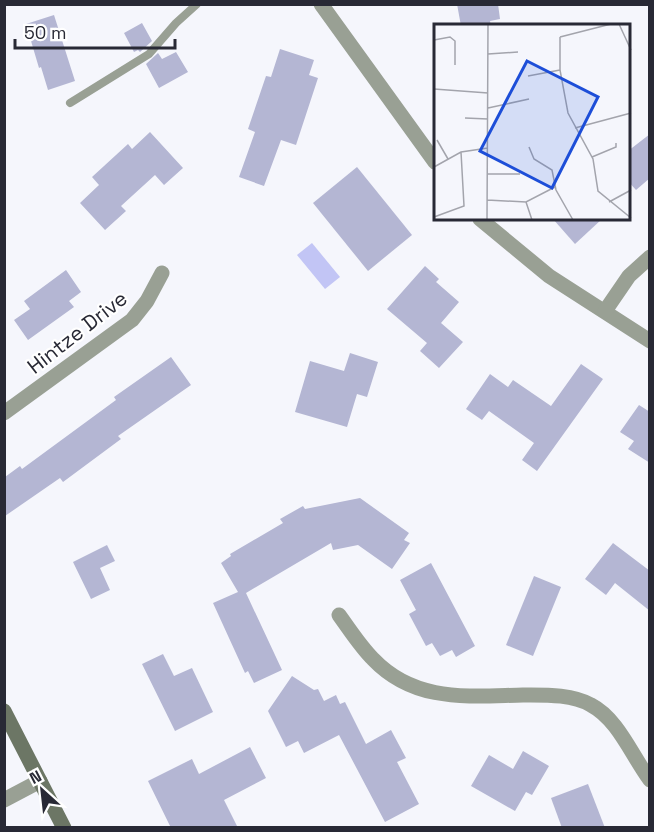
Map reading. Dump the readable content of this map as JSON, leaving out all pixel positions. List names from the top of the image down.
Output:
{
  "streets": {
    "street": ["Hintze Drive"]
  },
  "scale_bar": "50 m",
  "north": "top left"
}
